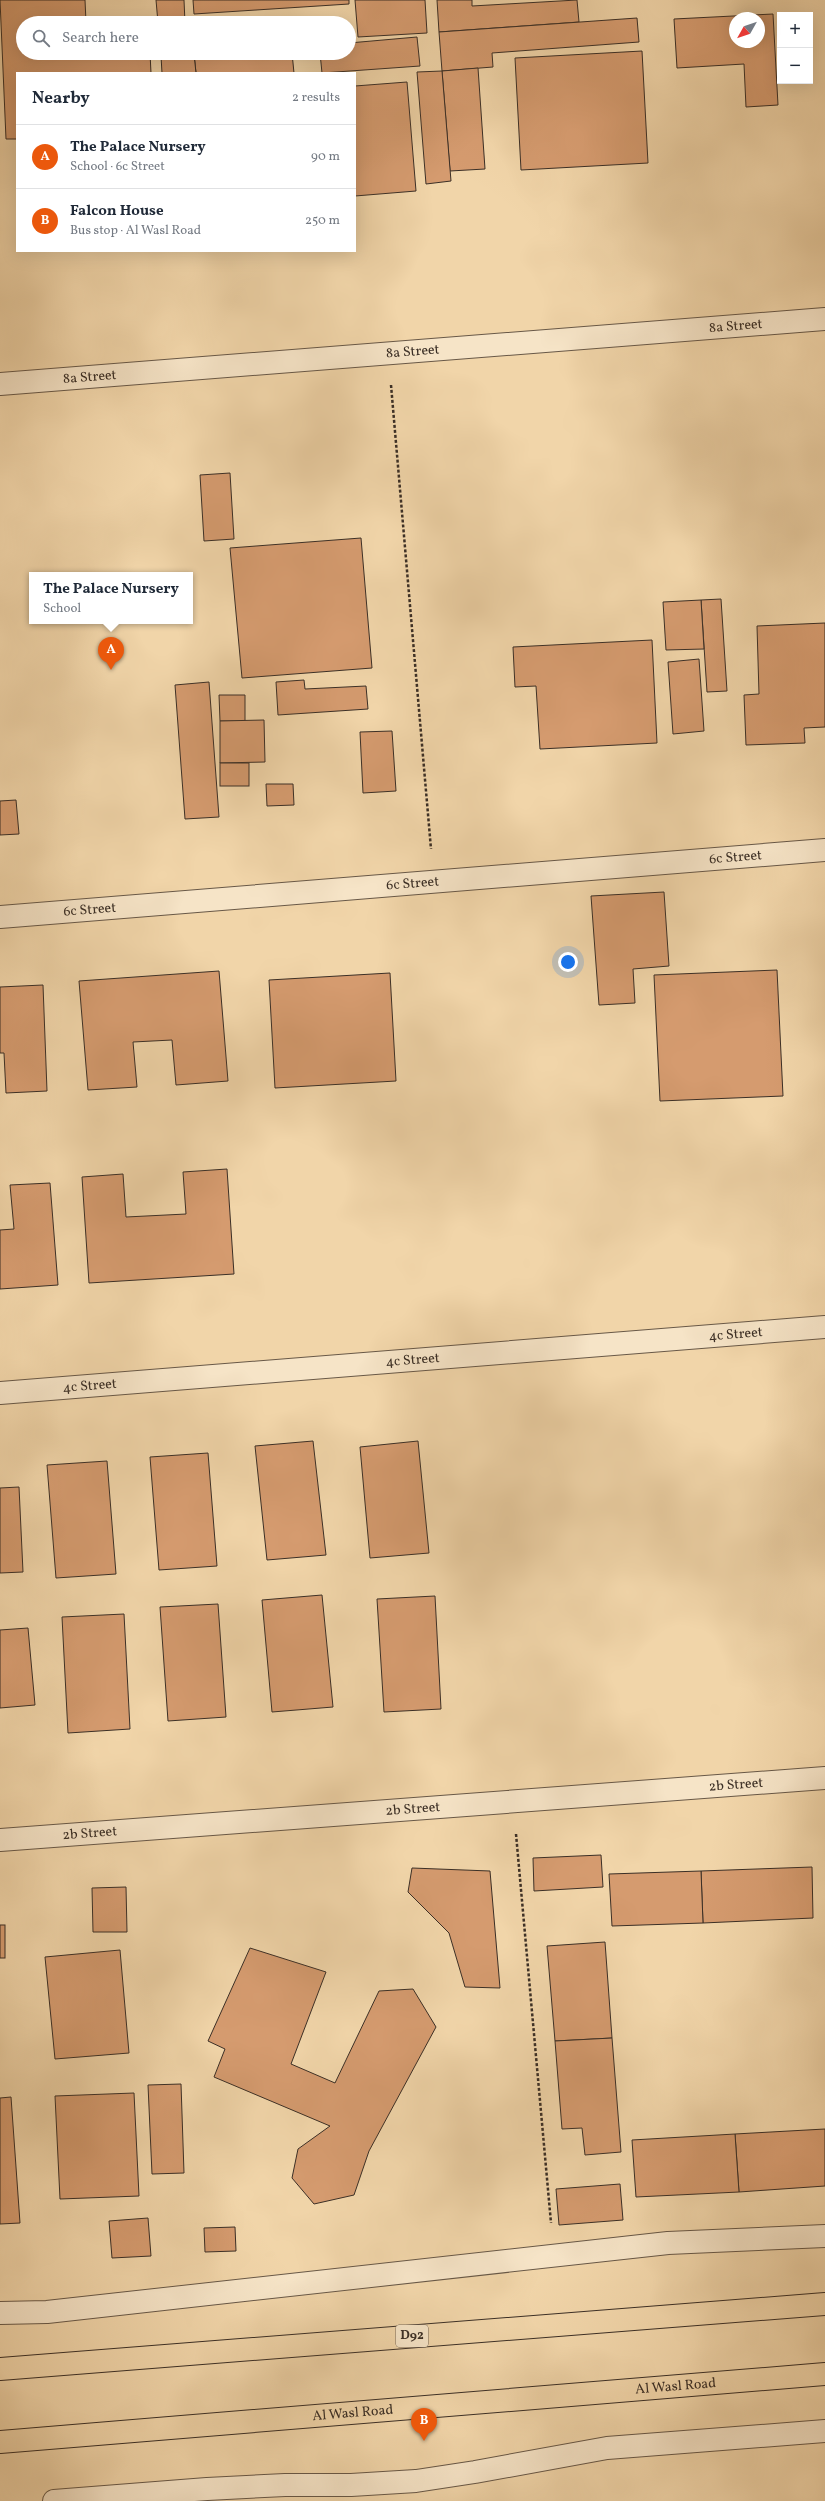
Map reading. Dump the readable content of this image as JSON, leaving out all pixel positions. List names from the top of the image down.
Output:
{
  "streets": {
    "main road": ["D92", "Al Wasl Road"],
    "street": [
      "8a Street",
      "6c Street",
      "4c Street",
      "2b Street"
    ]
  },
  "north": "bottom left",
  "page": {
    "map_buttons": ["+", "−"],
    "search": "Search here",
    "heading": ["Nearby", "2 results"],
    "list": [
      {
        "mark": "A",
        "name": "The Palace Nursery",
        "note": "School · 6c Street",
        "value": "90 m"
      },
      {
        "mark": "B",
        "name": "Falcon House",
        "note": "Bus stop · Al Wasl Road",
        "value": "250 m"
      }
    ],
    "popup": ["The Palace Nursery", "School"],
    "pins": ["A", "B"]
  }
}
